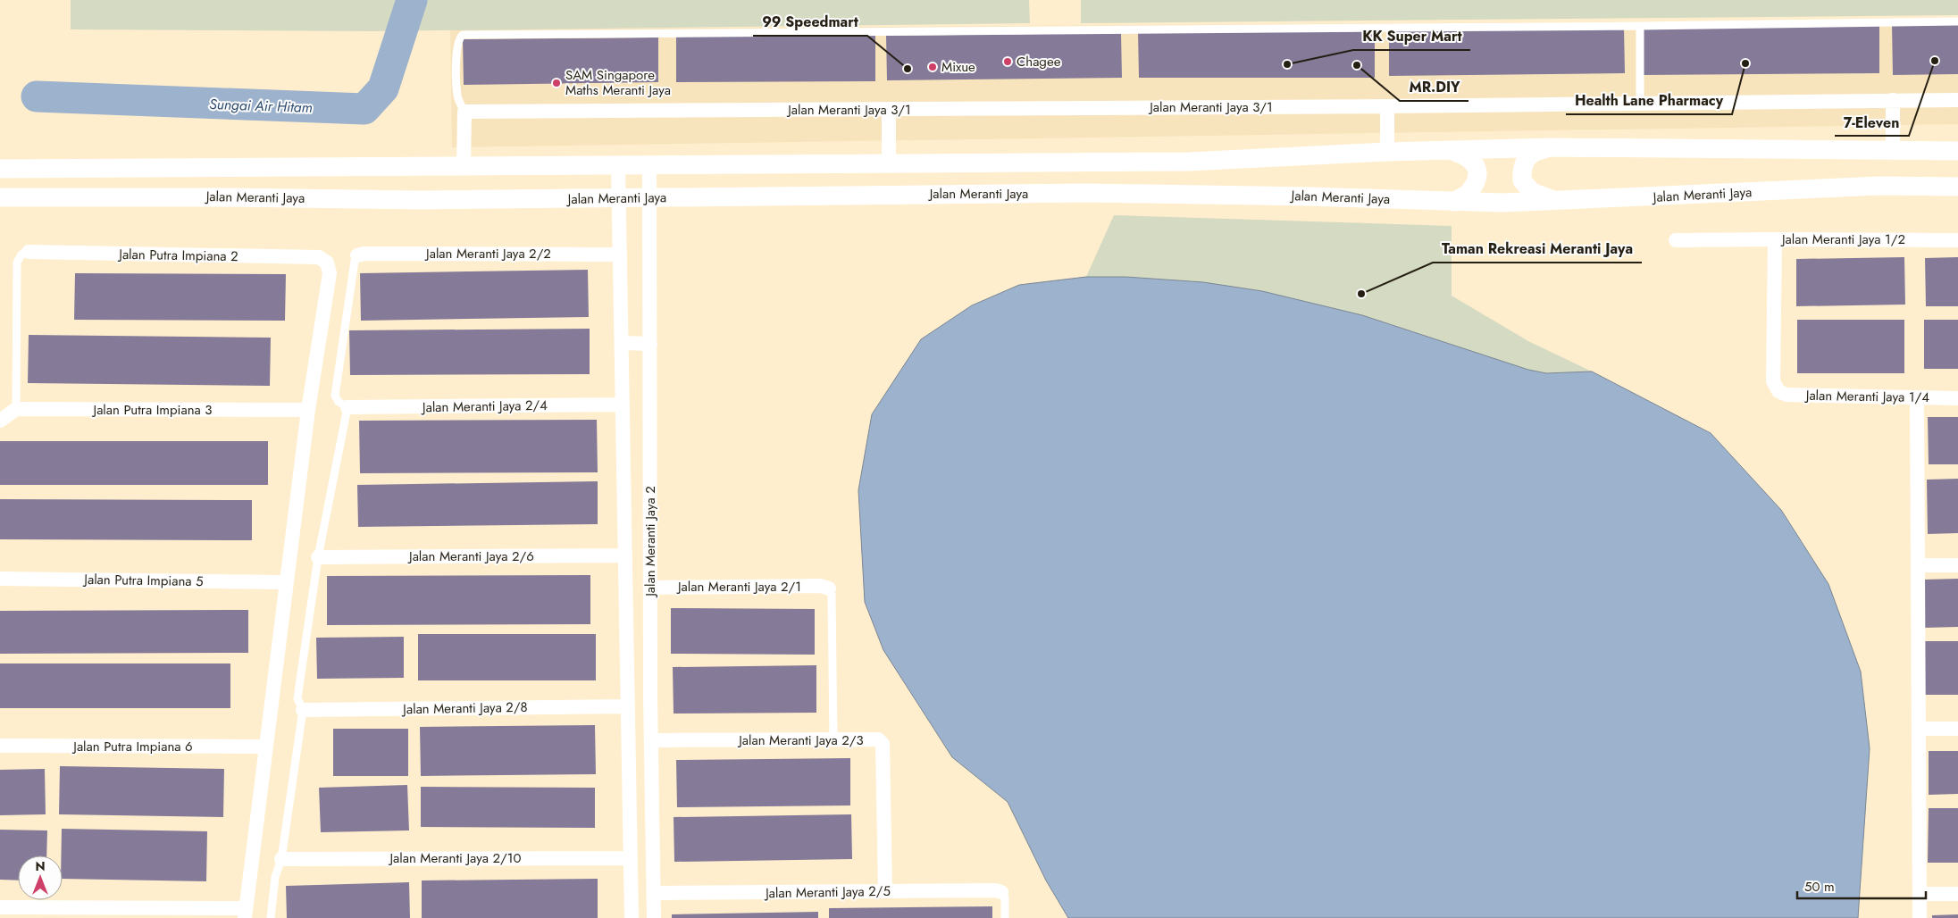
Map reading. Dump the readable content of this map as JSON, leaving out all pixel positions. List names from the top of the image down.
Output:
{
  "streets": {
    "street": [
      "Jalan Meranti Jaya 3/1",
      "Jalan Meranti Jaya",
      "Jalan Meranti Jaya 1/2",
      "Jalan Meranti Jaya 2/2",
      "Jalan Putra Impiana 2",
      "Jalan Meranti Jaya 1/4",
      "Jalan Meranti Jaya 2/4",
      "Jalan Putra Impiana 3",
      "Jalan Meranti Jaya 2",
      "Jalan Meranti Jaya 2/6",
      "Jalan Putra Impiana 5",
      "Jalan Meranti Jaya 2/1",
      "Jalan Meranti Jaya 2/8",
      "Jalan Meranti Jaya 2/3",
      "Jalan Putra Impiana 6",
      "Jalan Meranti Jaya 2/10",
      "Jalan Meranti Jaya 2/5"
    ]
  },
  "crossings": [
    ["Jalan Meranti Jaya", "Jalan Meranti Jaya 2"],
    ["Jalan Meranti Jaya 1/2", "Jalan Meranti Jaya 1/4"],
    ["Jalan Meranti Jaya 2/2", "Jalan Meranti Jaya 2"],
    ["Jalan Putra Impiana 2", "Jalan Putra Impiana 3"],
    ["Jalan Meranti Jaya 2/4", "Jalan Meranti Jaya 2"],
    ["Jalan Meranti Jaya 2", "Jalan Meranti Jaya 2/6"],
    ["Jalan Meranti Jaya 2", "Jalan Meranti Jaya 2/1"],
    ["Jalan Meranti Jaya 2", "Jalan Meranti Jaya 2/8"],
    ["Jalan Meranti Jaya 2", "Jalan Meranti Jaya 2/3"],
    ["Jalan Meranti Jaya 2", "Jalan Meranti Jaya 2/10"],
    ["Jalan Meranti Jaya 2", "Jalan Meranti Jaya 2/5"],
    ["Jalan Meranti Jaya 2/3", "Jalan Meranti Jaya 2/5"]
  ],
  "water": ["Sungai Air Hitam"],
  "places": [
    "7-Eleven",
    "Chagee",
    "Health Lane Pharmacy",
    "KK Super Mart",
    "MR.DIY",
    "Mixue",
    "99 Speedmart",
    "SAM Singapore Maths Meranti Jaya",
    "Taman Rekreasi Meranti Jaya"
  ],
  "scale_bar": "50 m",
  "north": "top"
}
